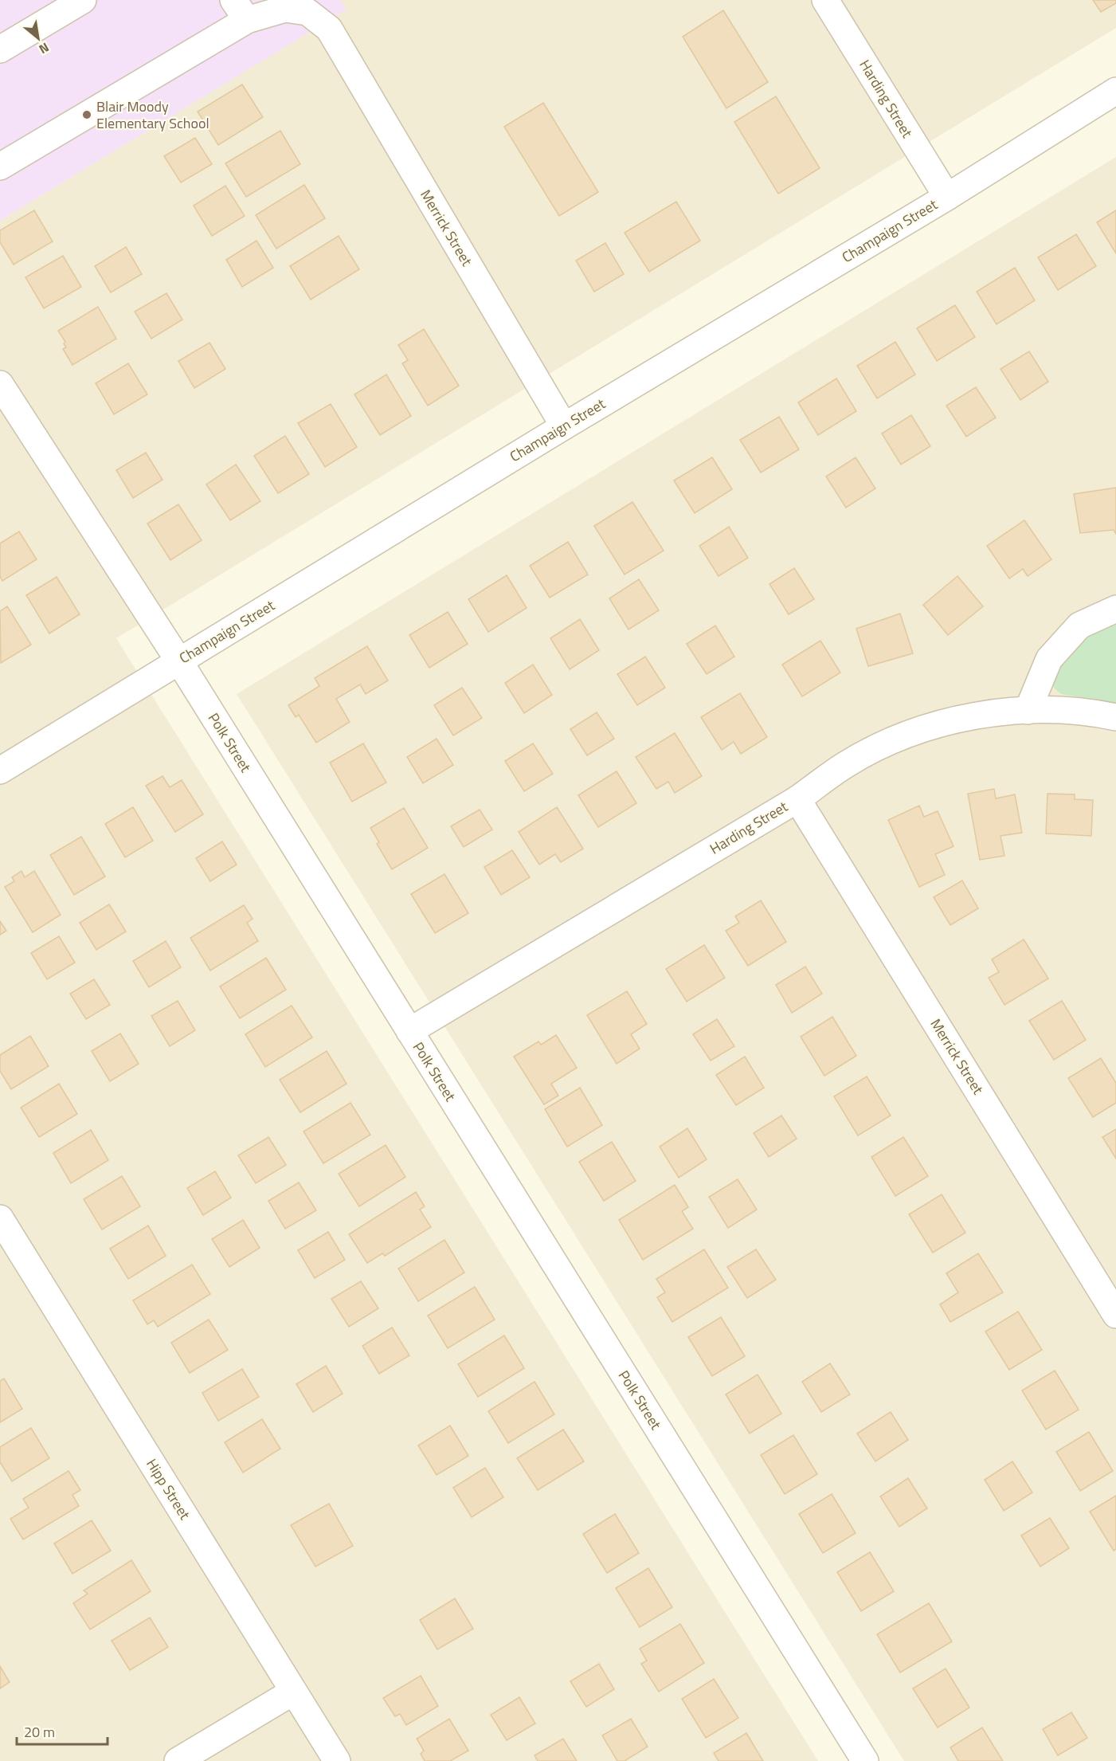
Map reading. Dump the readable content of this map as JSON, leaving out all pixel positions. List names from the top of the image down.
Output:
{
  "streets": {
    "street": [
      "Harding Street",
      "Merrick Street",
      "Champaign Street",
      "Polk Street",
      "Hipp Street"
    ]
  },
  "crossings": [
    ["Harding Street", "Merrick Street"],
    ["Harding Street", "Champaign Street"],
    ["Harding Street", "Polk Street"],
    ["Merrick Street", "Champaign Street"],
    ["Champaign Street", "Polk Street"]
  ],
  "places": ["Blair Moody Elementary School"],
  "scale_bar": "20 m",
  "north": "bottom right"
}
